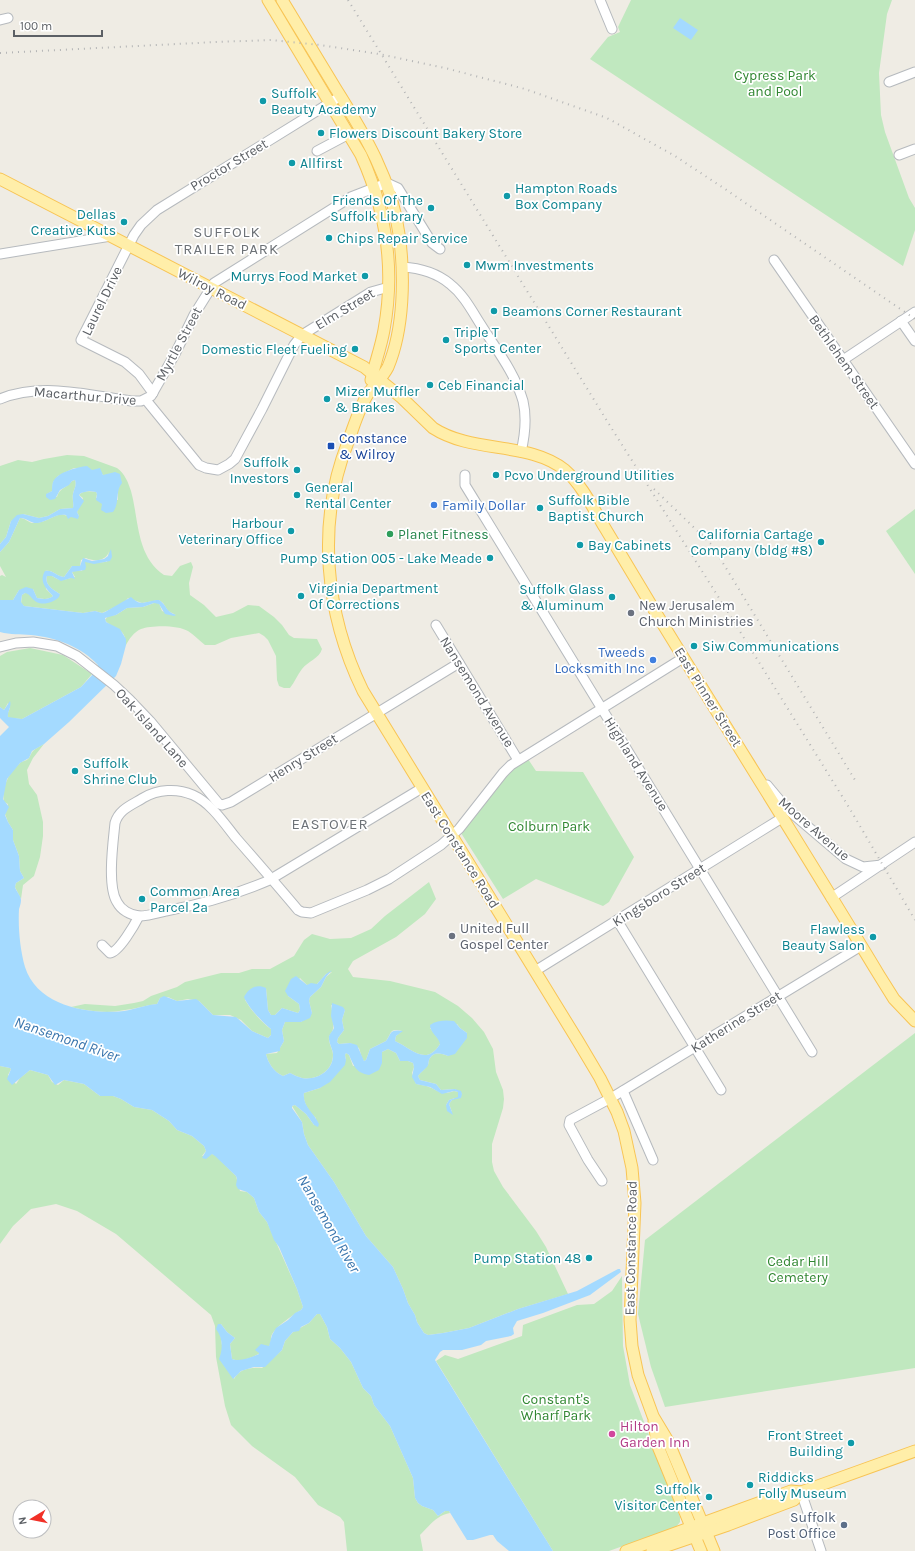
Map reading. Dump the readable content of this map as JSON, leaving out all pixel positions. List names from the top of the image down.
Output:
{
  "streets": {
    "main road": ["Wilroy Road", "East Pinner Street", "East Constance Road"],
    "street": [
      "Proctor Street",
      "Laurel Drive",
      "Elm Street",
      "Myrtle Street",
      "Bethlehem Street",
      "Macarthur Drive",
      "Nansemond Avenue",
      "Oak Island Lane",
      "Henry Street",
      "Highland Avenue",
      "Moore Avenue",
      "Kingsboro Street",
      "Katherine Street"
    ]
  },
  "crossings": [
    ["Proctor Street", "Wilroy Road"],
    ["Proctor Street", "Laurel Drive"],
    ["Proctor Street", "East Constance Road"],
    ["Wilroy Road", "Laurel Drive"],
    ["Wilroy Road", "Elm Street"],
    ["Wilroy Road", "Myrtle Street"],
    ["Wilroy Road", "Macarthur Drive"],
    ["Wilroy Road", "East Pinner Street"],
    ["Wilroy Road", "East Constance Road"],
    ["Laurel Drive", "Myrtle Street"],
    ["Elm Street", "Macarthur Drive"],
    ["Elm Street", "East Constance Road"],
    ["Myrtle Street", "Macarthur Drive"],
    ["Myrtle Street", "East Constance Road"],
    ["Nansemond Avenue", "Henry Street"],
    ["East Pinner Street", "Moore Avenue"],
    ["East Pinner Street", "East Constance Road"],
    ["East Pinner Street", "Kingsboro Street"],
    ["East Pinner Street", "Katherine Street"],
    ["Oak Island Lane", "Henry Street"],
    ["Henry Street", "East Constance Road"],
    ["Highland Avenue", "Kingsboro Street"],
    ["Highland Avenue", "Katherine Street"],
    ["East Constance Road", "Kingsboro Street"],
    ["East Constance Road", "Katherine Street"]
  ],
  "districts": ["SUFFOLK TRAILER PARK", "EASTOVER"],
  "water": ["Nansemond River"],
  "parks": [
    "Cypress Park and Pool",
    "Colburn Park",
    "Cedar Hill Cemetery",
    "Constant's Wharf Park"
  ],
  "places": {
    "other": [
      "Suffolk Beauty Academy",
      "Flowers Discount Bakery Store",
      "Allfirst",
      "Hampton Roads Box Company",
      "Friends Of The Suffolk Library",
      "Dellas Creative Kuts",
      "Chips Repair Service",
      "Mwm Investments",
      "Murrys Food Market",
      "Beamons Corner Restaurant",
      "Triple T Sports Center",
      "Domestic Fleet Fueling",
      "Ceb Financial",
      "Mizer Muffler & Brakes",
      "Suffolk Investors",
      "Pcvo Underground Utilities",
      "General Rental Center",
      "Family Dollar",
      "Suffolk Bible Baptist Church",
      "Harbour Veterinary Office",
      "Planet Fitness",
      "California Cartage Company (bldg #8)",
      "Bay Cabinets",
      "Pump Station 005 - Lake Meade",
      "Virginia Department Of Corrections",
      "Suffolk Glass & Aluminum",
      "New Jerusalem Church Ministries",
      "Siw Communications",
      "Tweeds Locksmith Inc",
      "Suffolk Shrine Club",
      "Common Area Parcel 2a",
      "United Full Gospel Center",
      "Flawless Beauty Salon",
      "Pump Station 48",
      "Hilton Garden Inn",
      "Front Street Building",
      "Riddicks Folly Museum",
      "Suffolk Visitor Center",
      "Suffolk Post Office"
    ],
    "transit": ["Constance & Wilroy"]
  },
  "scale_bar": "100 m",
  "north": "left"
}
